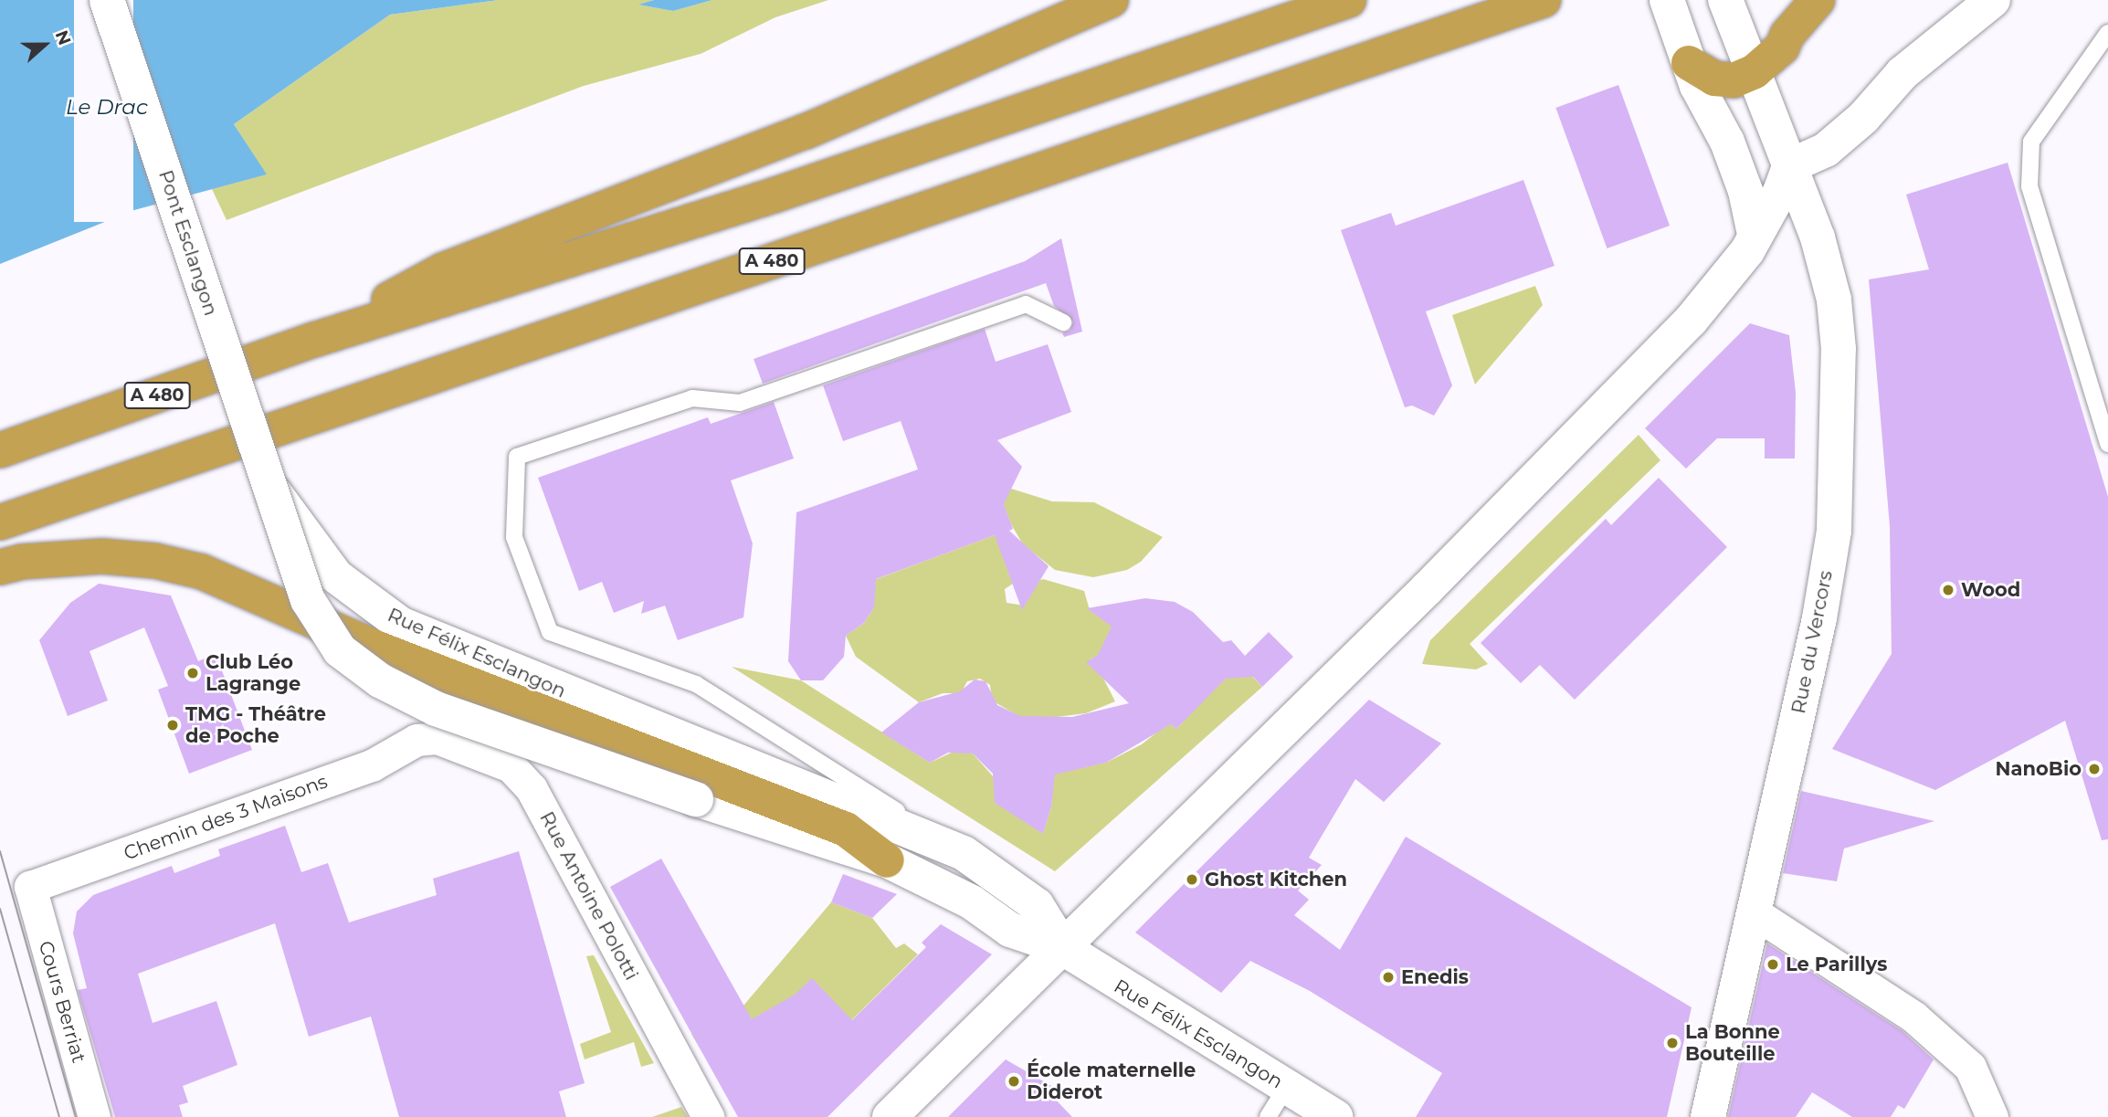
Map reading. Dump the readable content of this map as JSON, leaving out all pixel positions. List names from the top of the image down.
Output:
{
  "streets": {
    "highway": ["A 480"],
    "street": [
      "Pont Esclangon",
      "Rue du Vercors",
      "Rue Félix Esclangon",
      "Chemin des 3 Maisons",
      "Rue Antoine Polotti",
      "Cours Berriat"
    ]
  },
  "crossings": [
    ["Pont Esclangon", "Rue Félix Esclangon"],
    ["Chemin des 3 Maisons", "Rue Antoine Polotti"],
    ["Chemin des 3 Maisons", "Cours Berriat"]
  ],
  "water": ["Le Drac"],
  "places": [
    "Wood",
    "Club Léo Lagrange",
    "TMG - Théâtre de Poche",
    "NanoBio",
    "Ghost Kitchen",
    "Le Parillys",
    "Enedis",
    "La Bonne Bouteille",
    "École maternelle Diderot"
  ],
  "north": "right"
}
